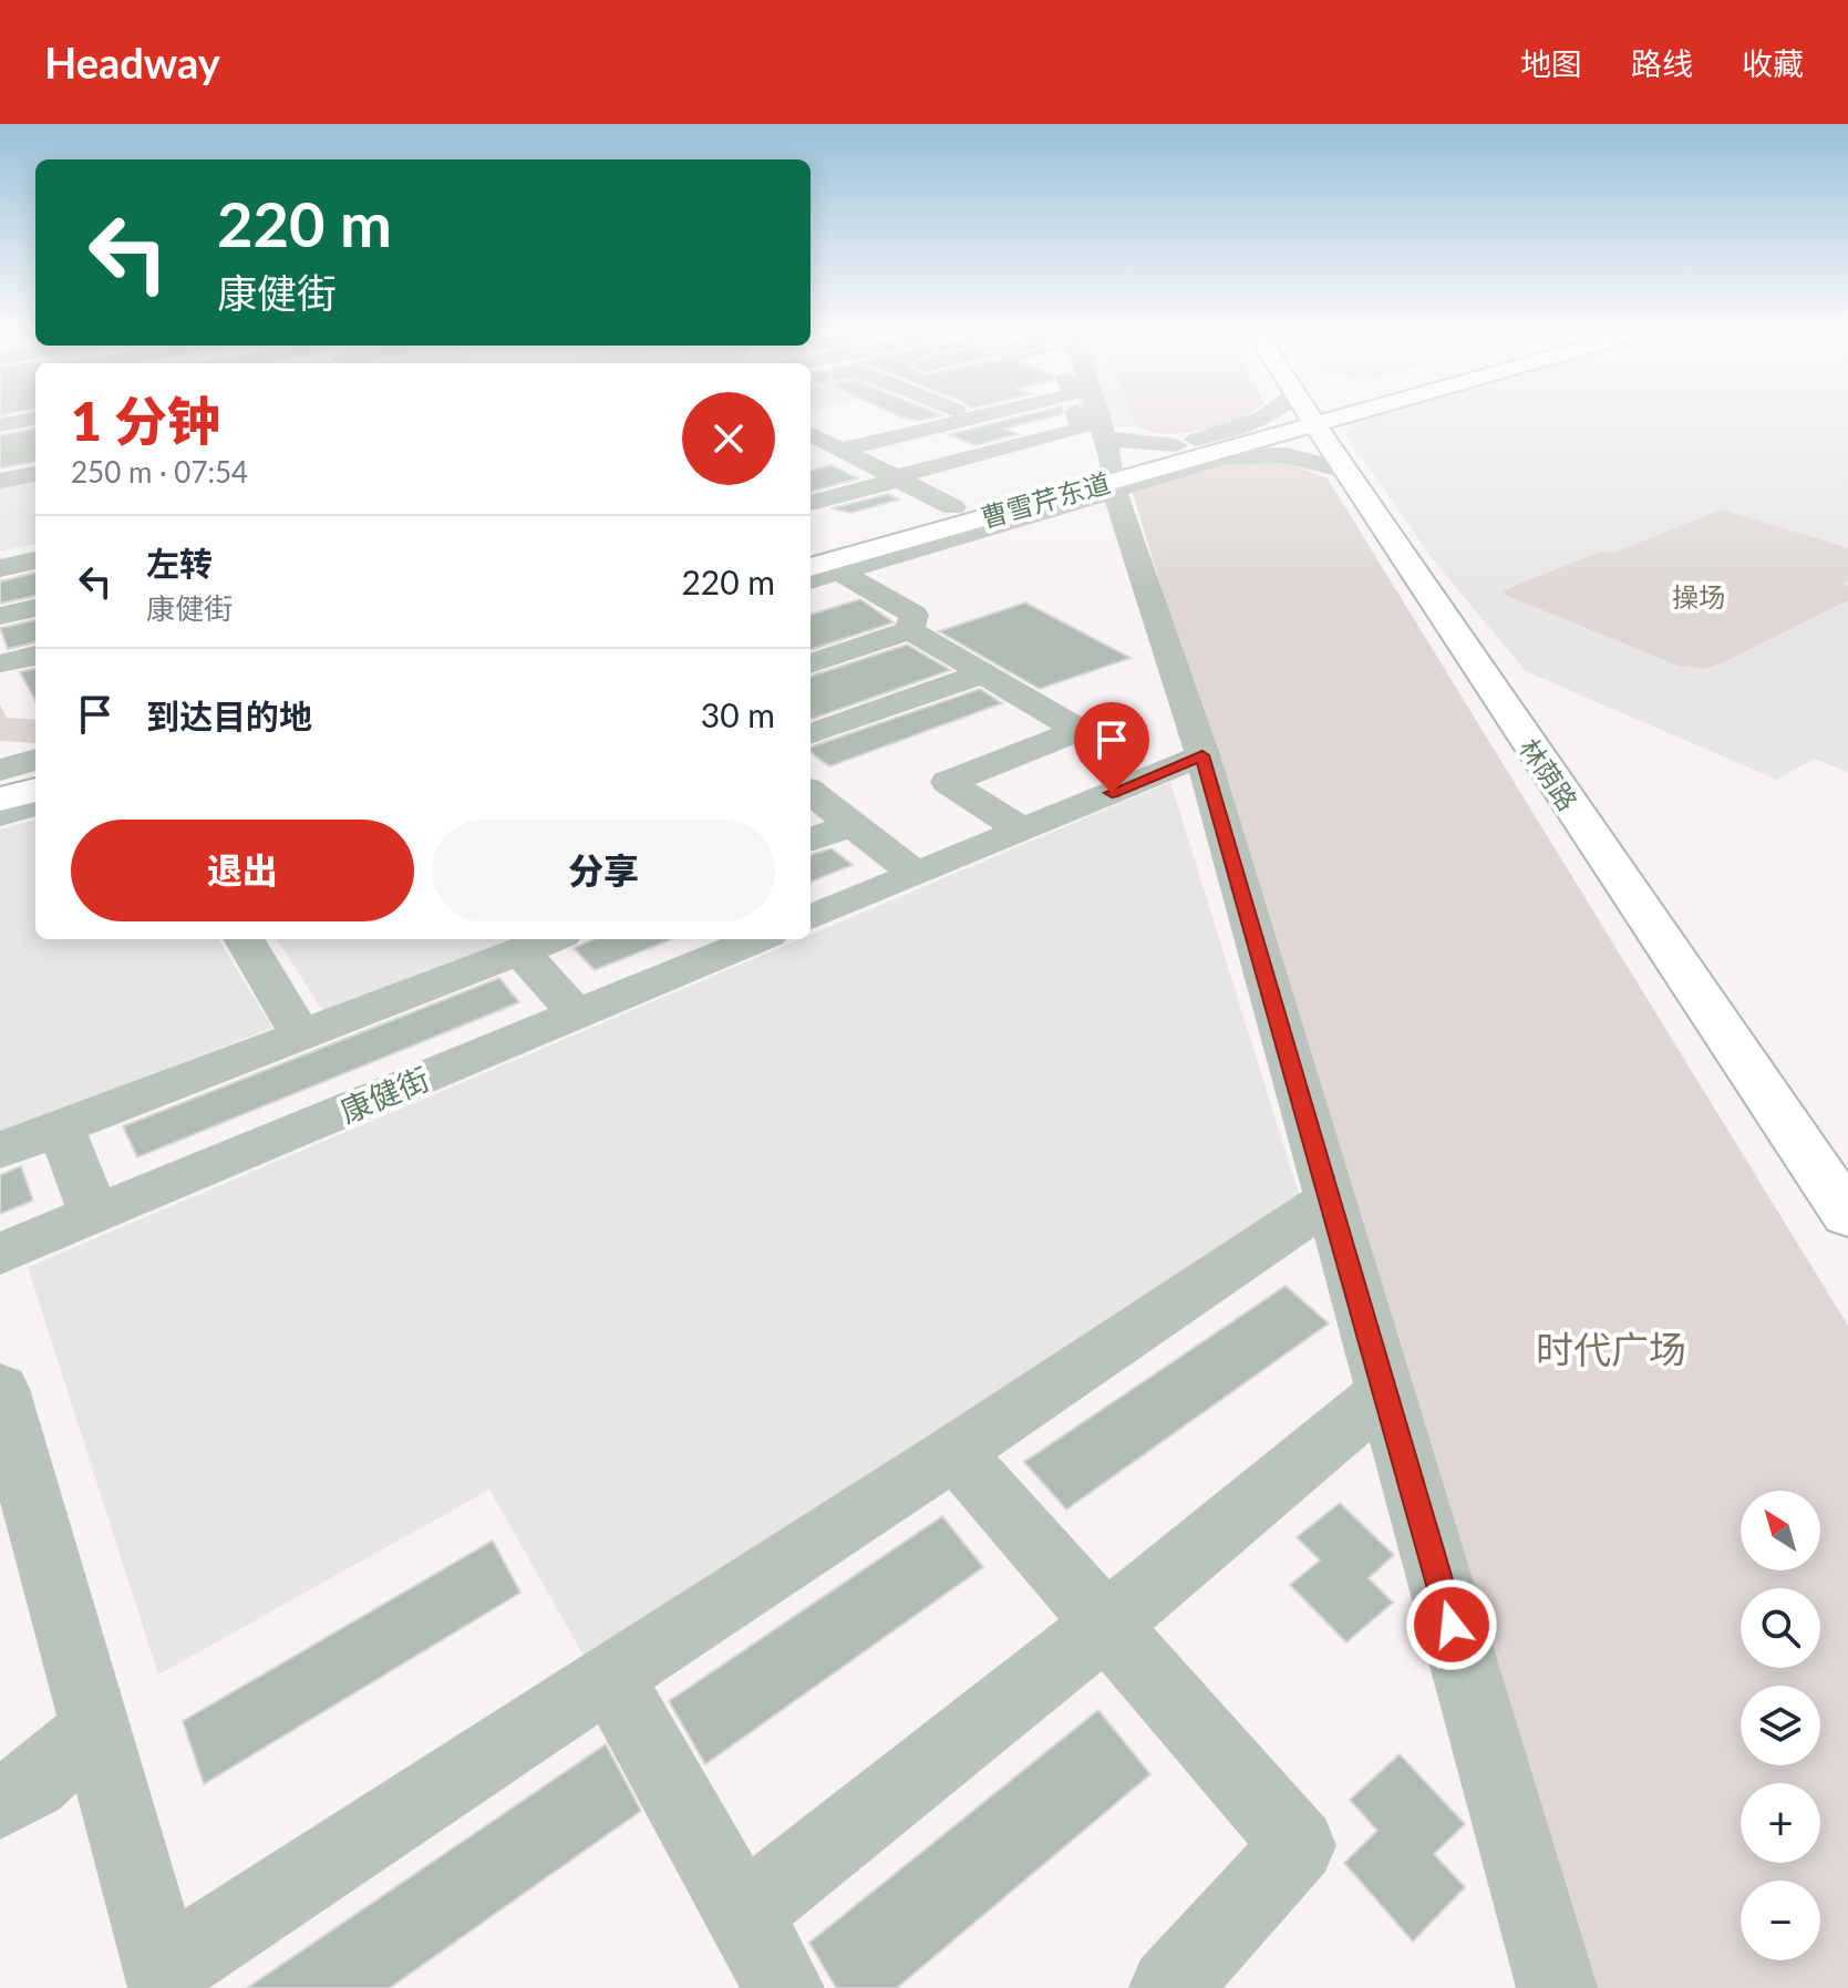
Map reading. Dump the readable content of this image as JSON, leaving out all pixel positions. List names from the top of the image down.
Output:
{
  "streets": {
    "main road": ["曹雪芹东道", "林荫路"],
    "street": ["康健街"]
  },
  "crossings": [
    ["曹雪芹东道", "林荫路"]
  ],
  "parks": ["操场", "时代广场"],
  "north": "top left",
  "page": {
    "header": "Headway",
    "nav": ["地图", "路线", "收藏"],
    "turn": ["220 m", "康健街"],
    "heading": ["1 分钟", "250 m · 07:54"],
    "list": [
      {
        "name": "左转",
        "note": "康健街",
        "value": "220 m"
      },
      {
        "name": "到达目的地",
        "value": "30 m"
      }
    ],
    "buttons": ["退出", "分享"],
    "map_buttons": ["+", "−"]
  }
}
